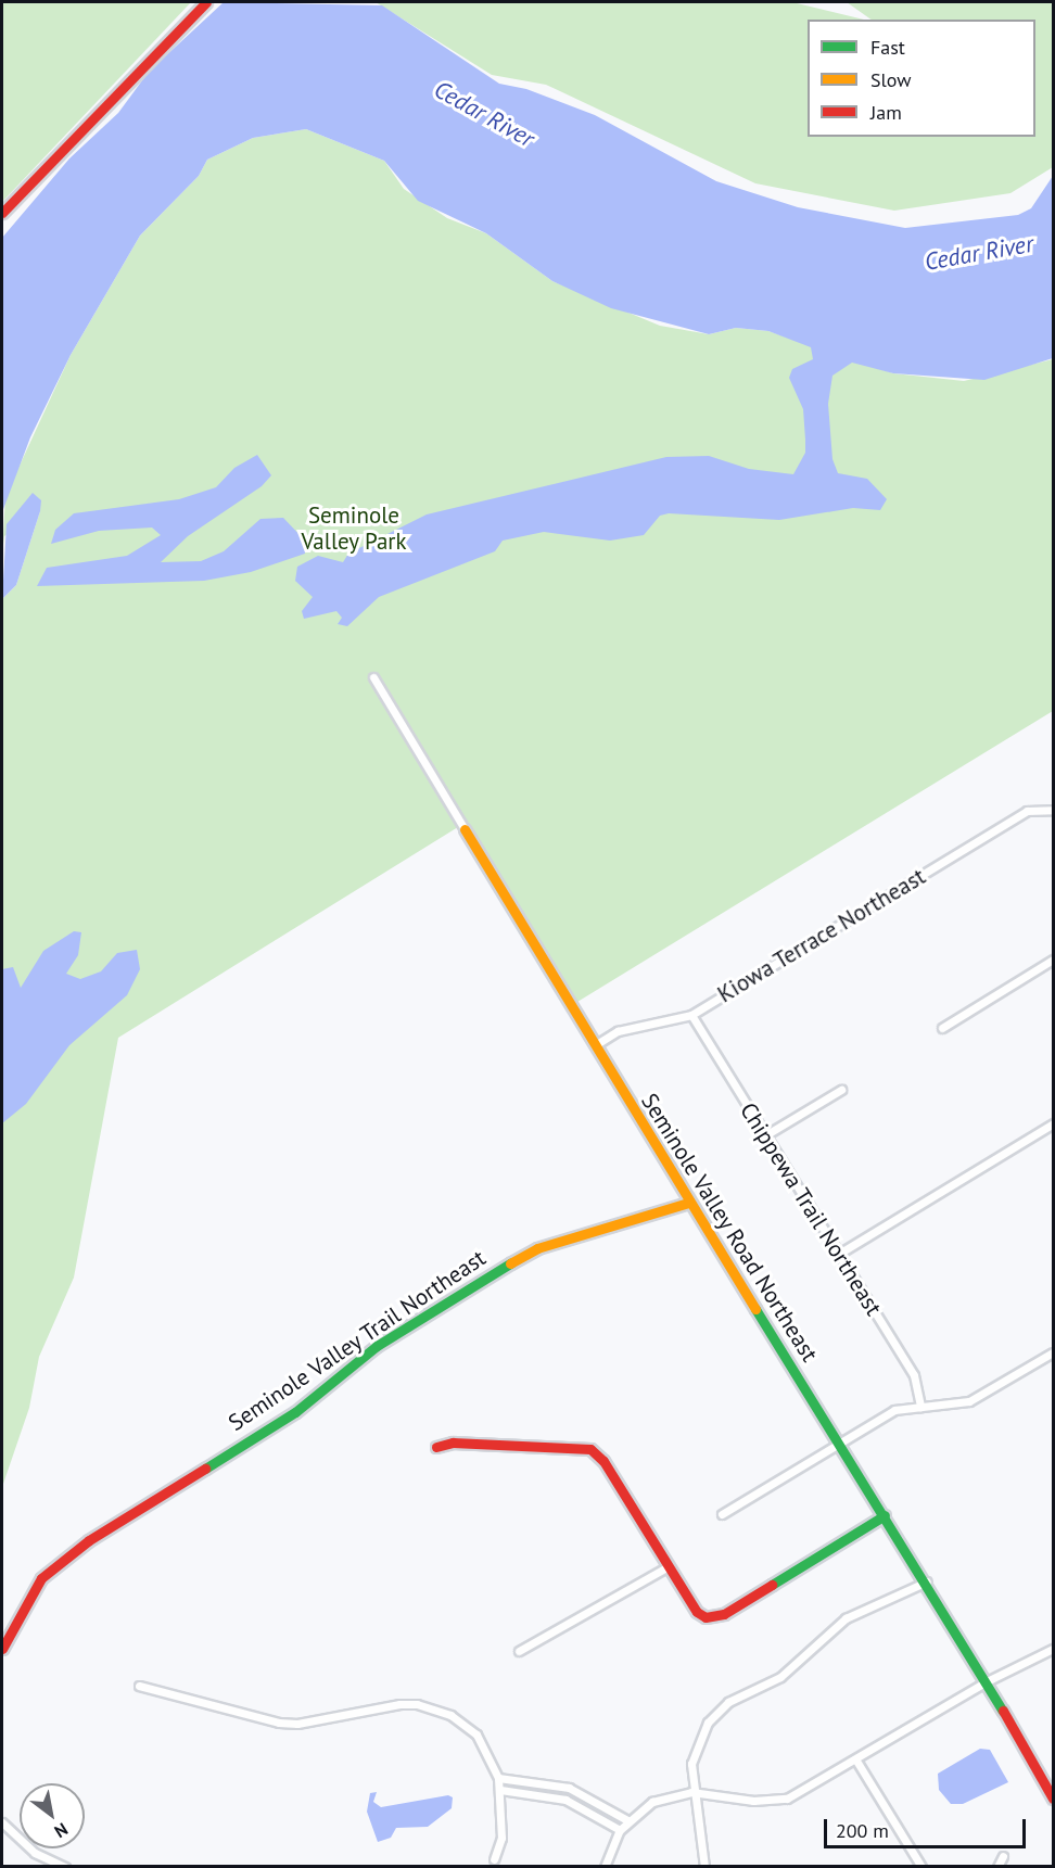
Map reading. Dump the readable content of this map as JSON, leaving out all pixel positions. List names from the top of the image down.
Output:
{
  "streets": {
    "street": [
      "Kiowa Terrace Northeast",
      "Chippewa Trail Northeast",
      "Seminole Valley Road Northeast",
      "Seminole Valley Trail Northeast"
    ]
  },
  "crossings": [
    ["Kiowa Terrace Northeast", "Chippewa Trail Northeast"],
    ["Kiowa Terrace Northeast", "Seminole Valley Road Northeast"],
    ["Seminole Valley Road Northeast", "Seminole Valley Trail Northeast"]
  ],
  "water": ["Cedar River"],
  "parks": ["Seminole Valley Park"],
  "legend": ["Fast", "Slow", "Jam"],
  "scale_bar": "200 m",
  "north": "bottom right"
}
